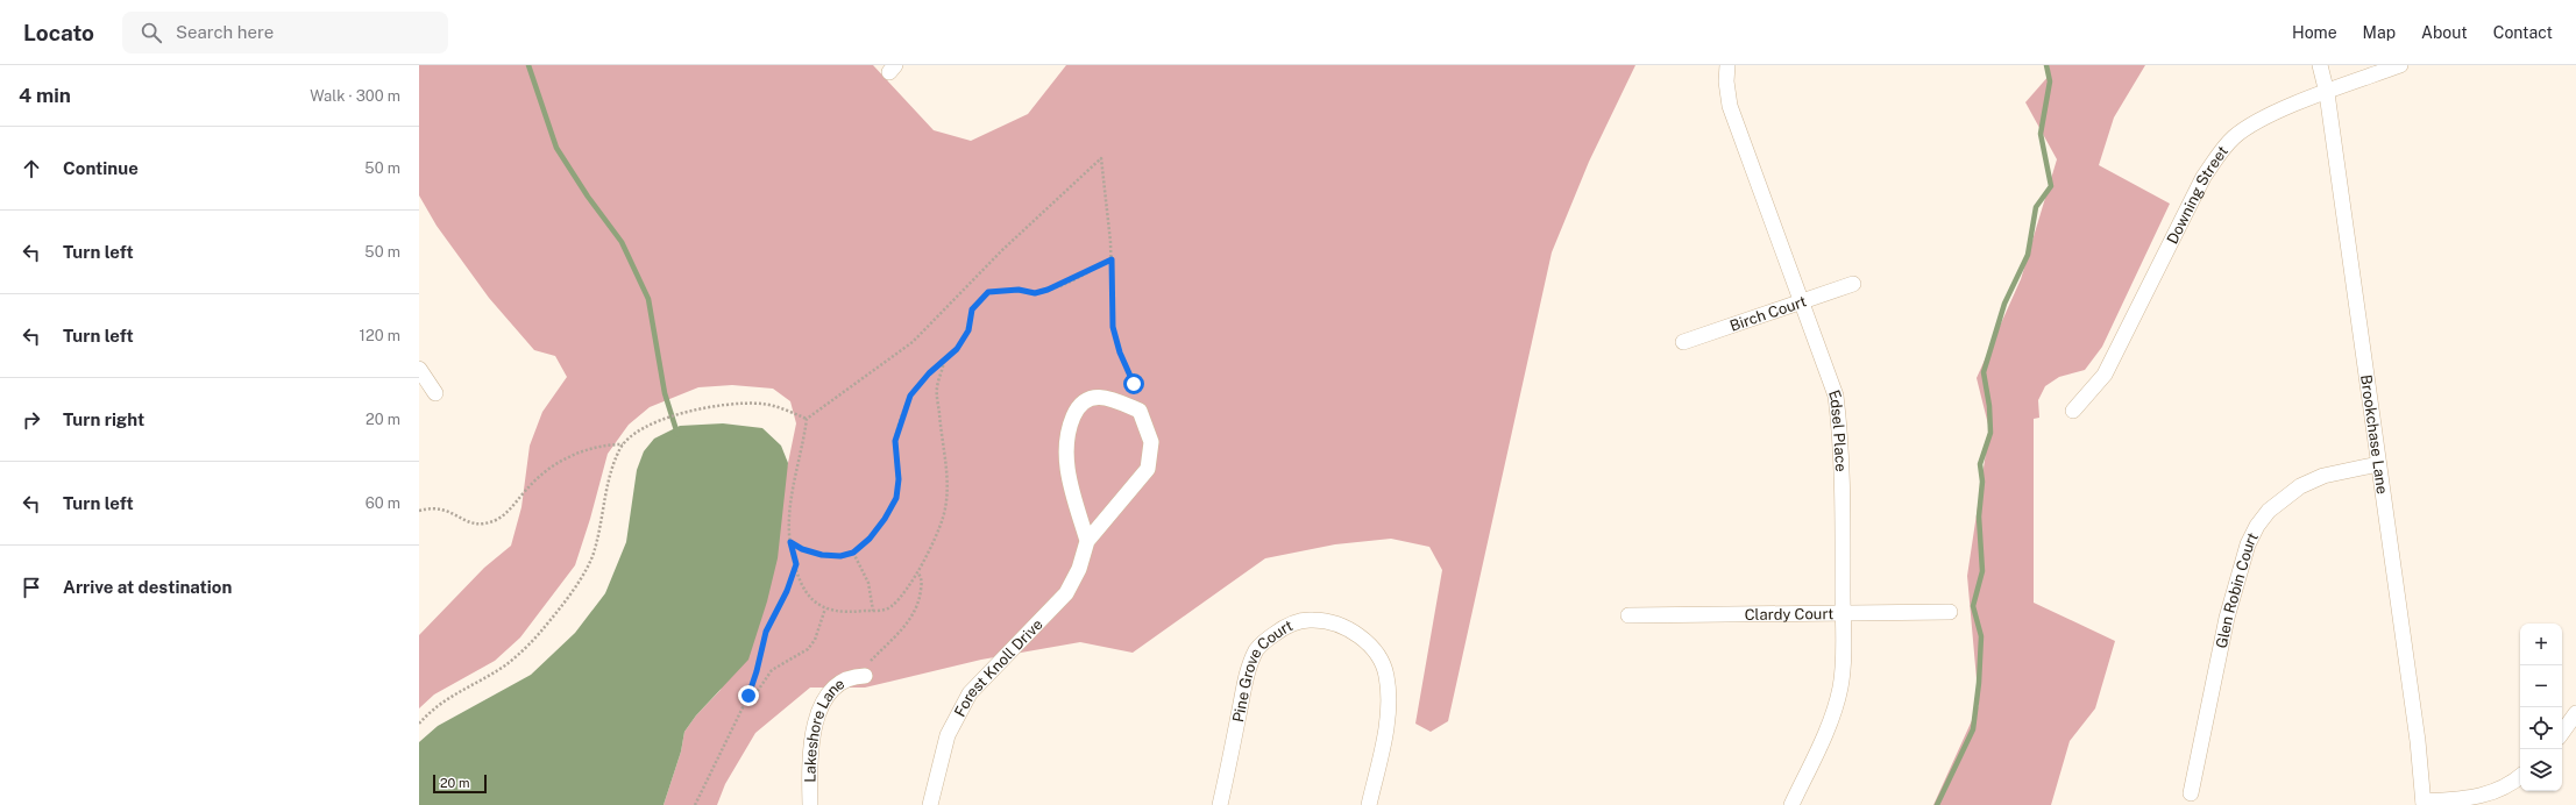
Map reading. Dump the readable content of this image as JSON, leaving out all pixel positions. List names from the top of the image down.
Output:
{
  "streets": {
    "street": [
      "Downing Street",
      "Birch Court",
      "Edsel Place",
      "Brookchase Lane",
      "Glen Robin Court",
      "Clardy Court",
      "Forest Knoll Drive",
      "Pine Grove Court",
      "Lakeshore Lane"
    ]
  },
  "crossings": [
    ["Downing Street", "Brookchase Lane"],
    ["Birch Court", "Edsel Place"],
    ["Edsel Place", "Clardy Court"],
    ["Brookchase Lane", "Glen Robin Court"]
  ],
  "scale_bar": "20 m",
  "page": {
    "header": "Locato",
    "search": "Search here",
    "nav": [
      "Home",
      "Map",
      "About",
      "Contact"
    ],
    "heading": ["4 min", "Walk · 300 m"],
    "list": [
      ["Continue", "50 m"],
      ["Turn left", "50 m"],
      ["Turn left", "120 m"],
      ["Turn right", "20 m"],
      ["Turn left", "60 m"],
      "Arrive at destination"
    ],
    "map_buttons": ["+", "−"],
    "scale": "20 m"
  }
}
